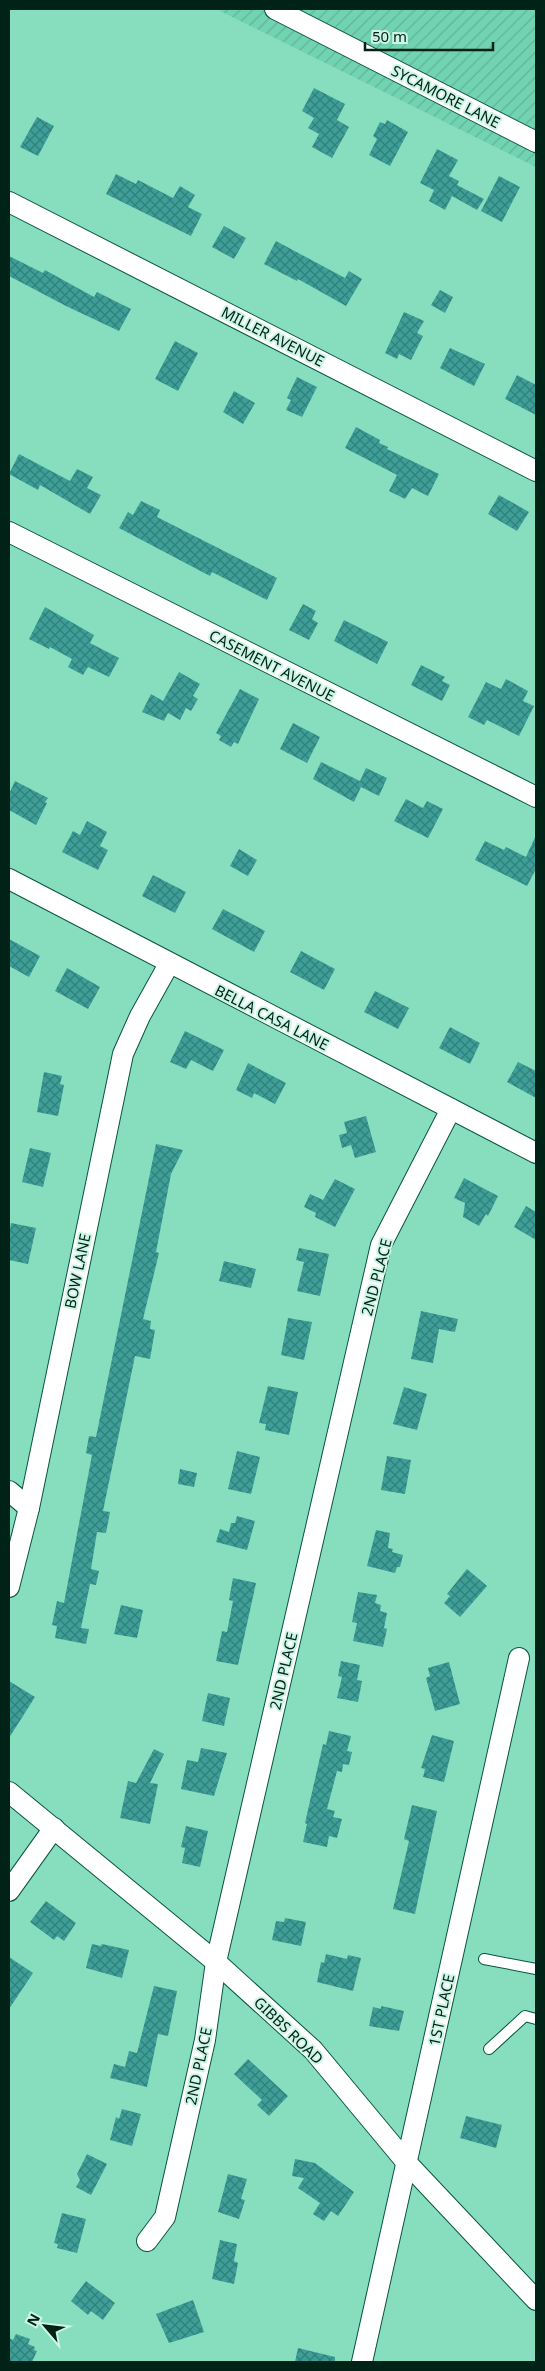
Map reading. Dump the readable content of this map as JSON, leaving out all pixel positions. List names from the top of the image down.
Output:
{
  "streets": {
    "street": [
      "SYCAMORE LANE",
      "MILLER AVENUE",
      "CASEMENT AVENUE",
      "BELLA CASA LANE",
      "BOW LANE",
      "2ND PLACE",
      "1ST PLACE",
      "GIBBS ROAD"
    ]
  },
  "crossings": [
    ["BELLA CASA LANE", "BOW LANE"],
    ["BELLA CASA LANE", "2ND PLACE"],
    ["2ND PLACE", "GIBBS ROAD"],
    ["1ST PLACE", "GIBBS ROAD"]
  ],
  "scale_bar": "50 m",
  "north": "top left"
}
